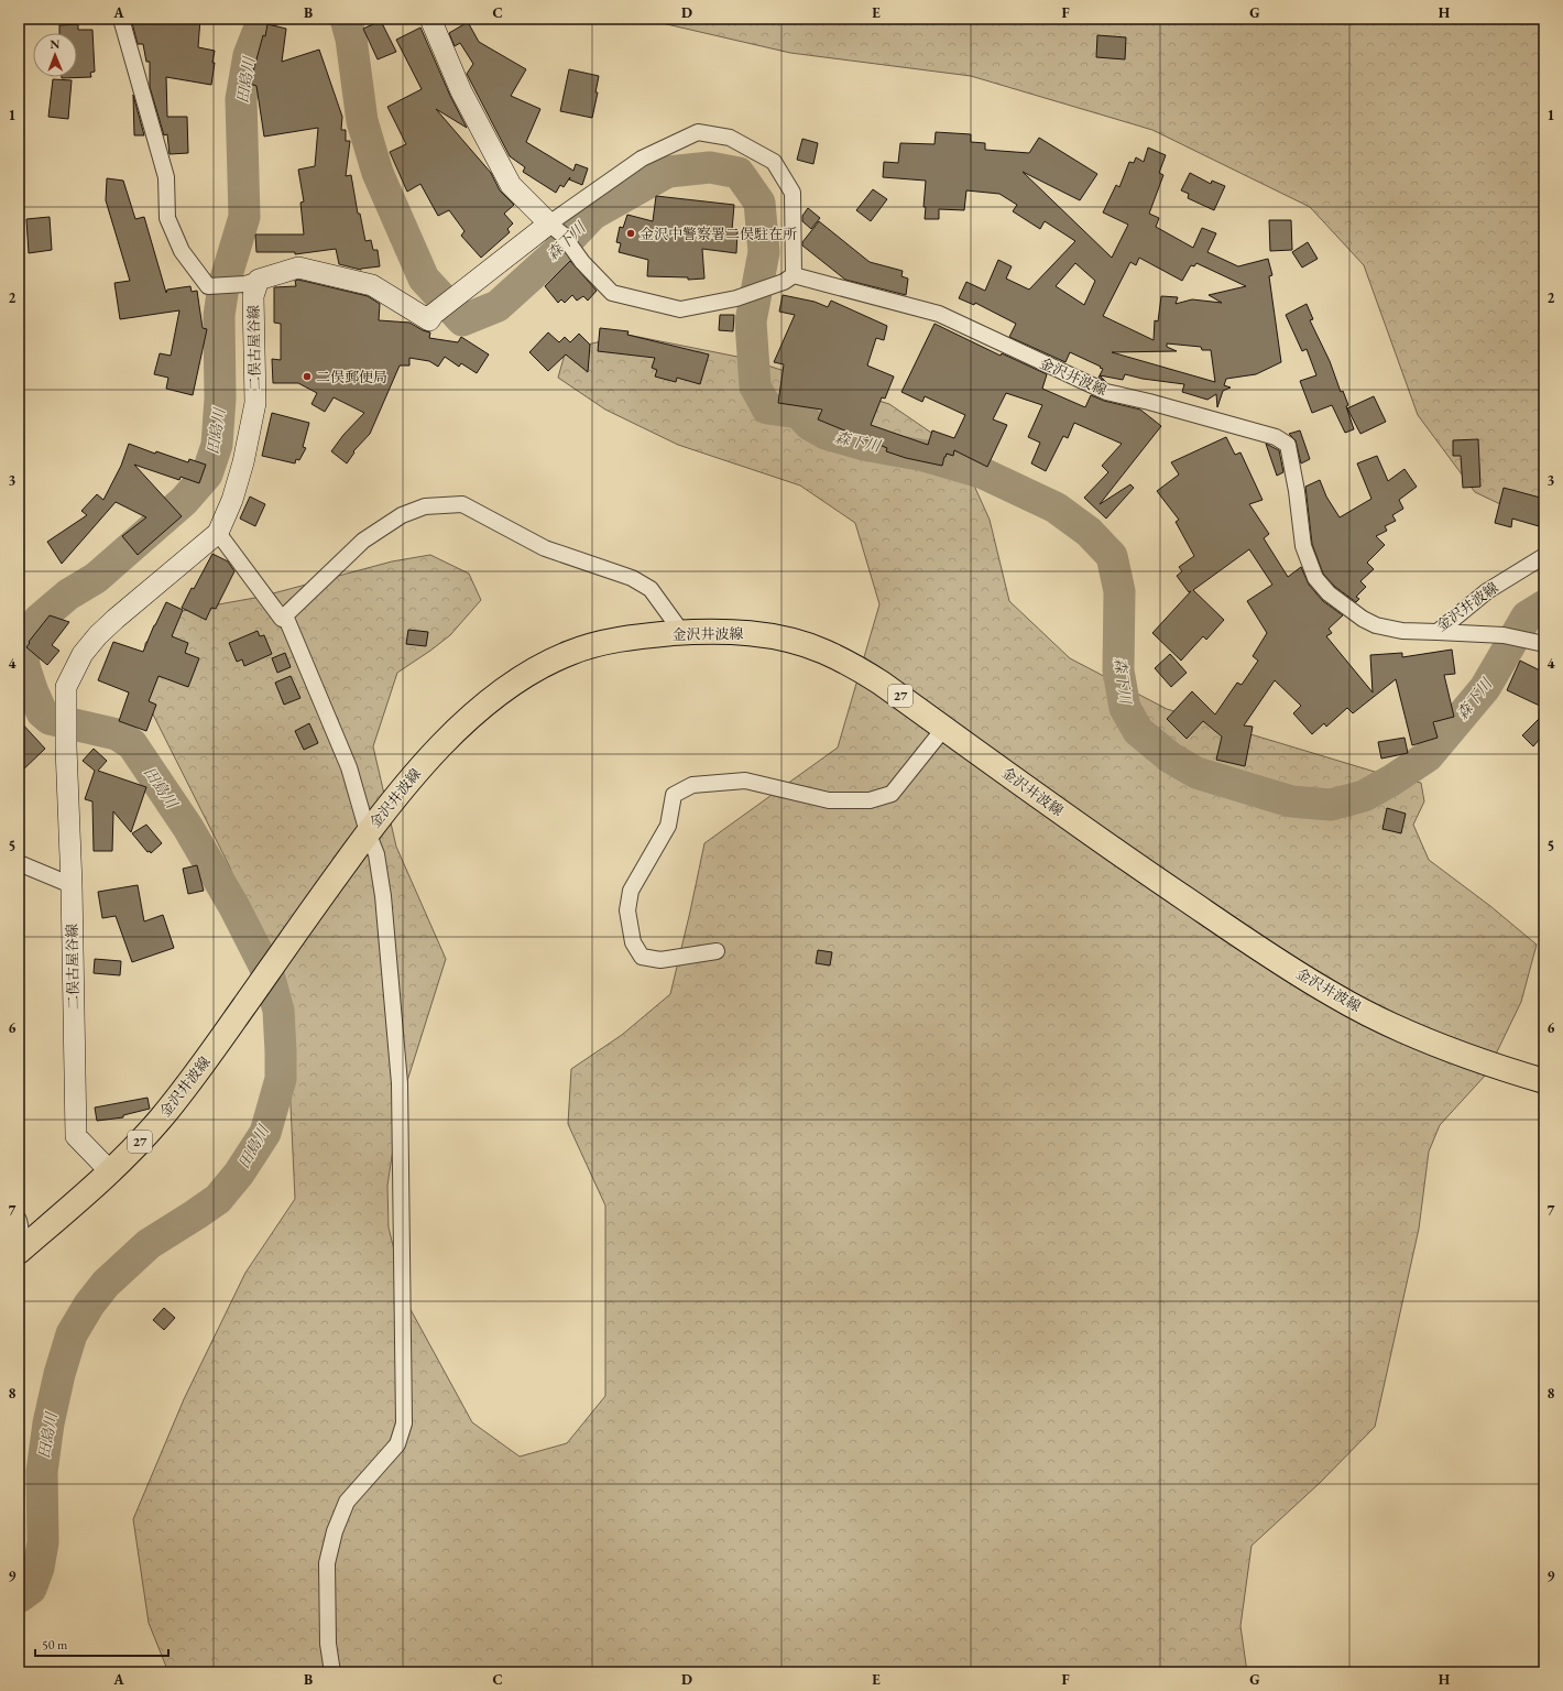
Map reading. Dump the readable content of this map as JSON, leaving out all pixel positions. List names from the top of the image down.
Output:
{
  "streets": {
    "main road": ["二俣古屋谷線", "金沢井波線", "27"]
  },
  "crossings": [
    ["二俣古屋谷線", "金沢井波線"]
  ],
  "water": ["田島川", "森下川"],
  "places": ["金沢中警察署二俣駐在所", "二俣郵便局"],
  "scale_bar": "50 m",
  "north": "top",
  "grid": {
    "columns": [
      "A",
      "B",
      "C",
      "D",
      "E",
      "F",
      "G",
      "H"
    ],
    "rows": [
      "1",
      "2",
      "3",
      "4",
      "5",
      "6",
      "7",
      "8",
      "9"
    ]
  }
}
